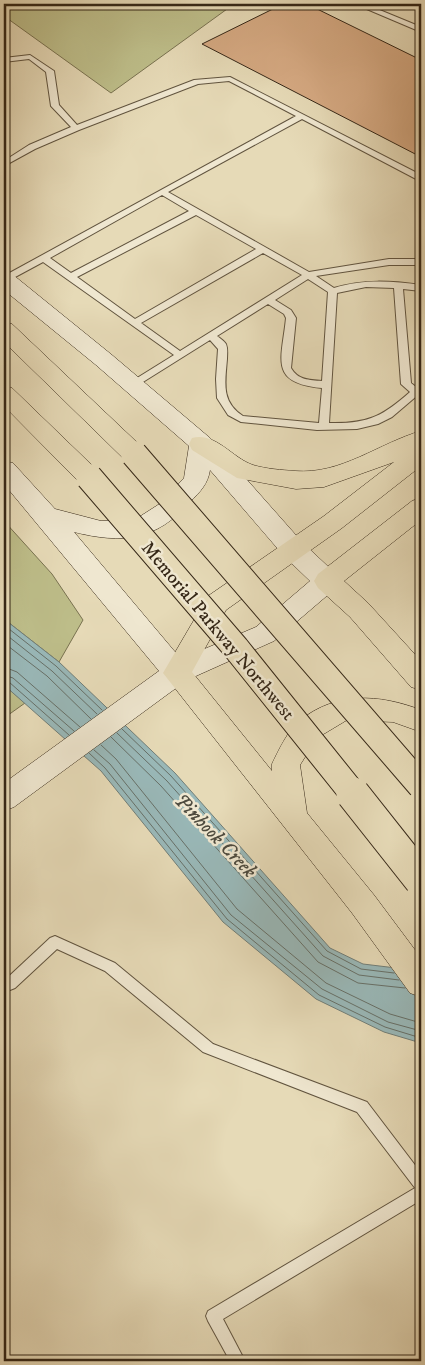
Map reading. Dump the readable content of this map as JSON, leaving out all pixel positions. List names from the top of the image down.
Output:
{
  "streets": {
    "highway": ["Memorial Parkway Northwest"]
  },
  "water": ["Pinhook Creek"]
}
